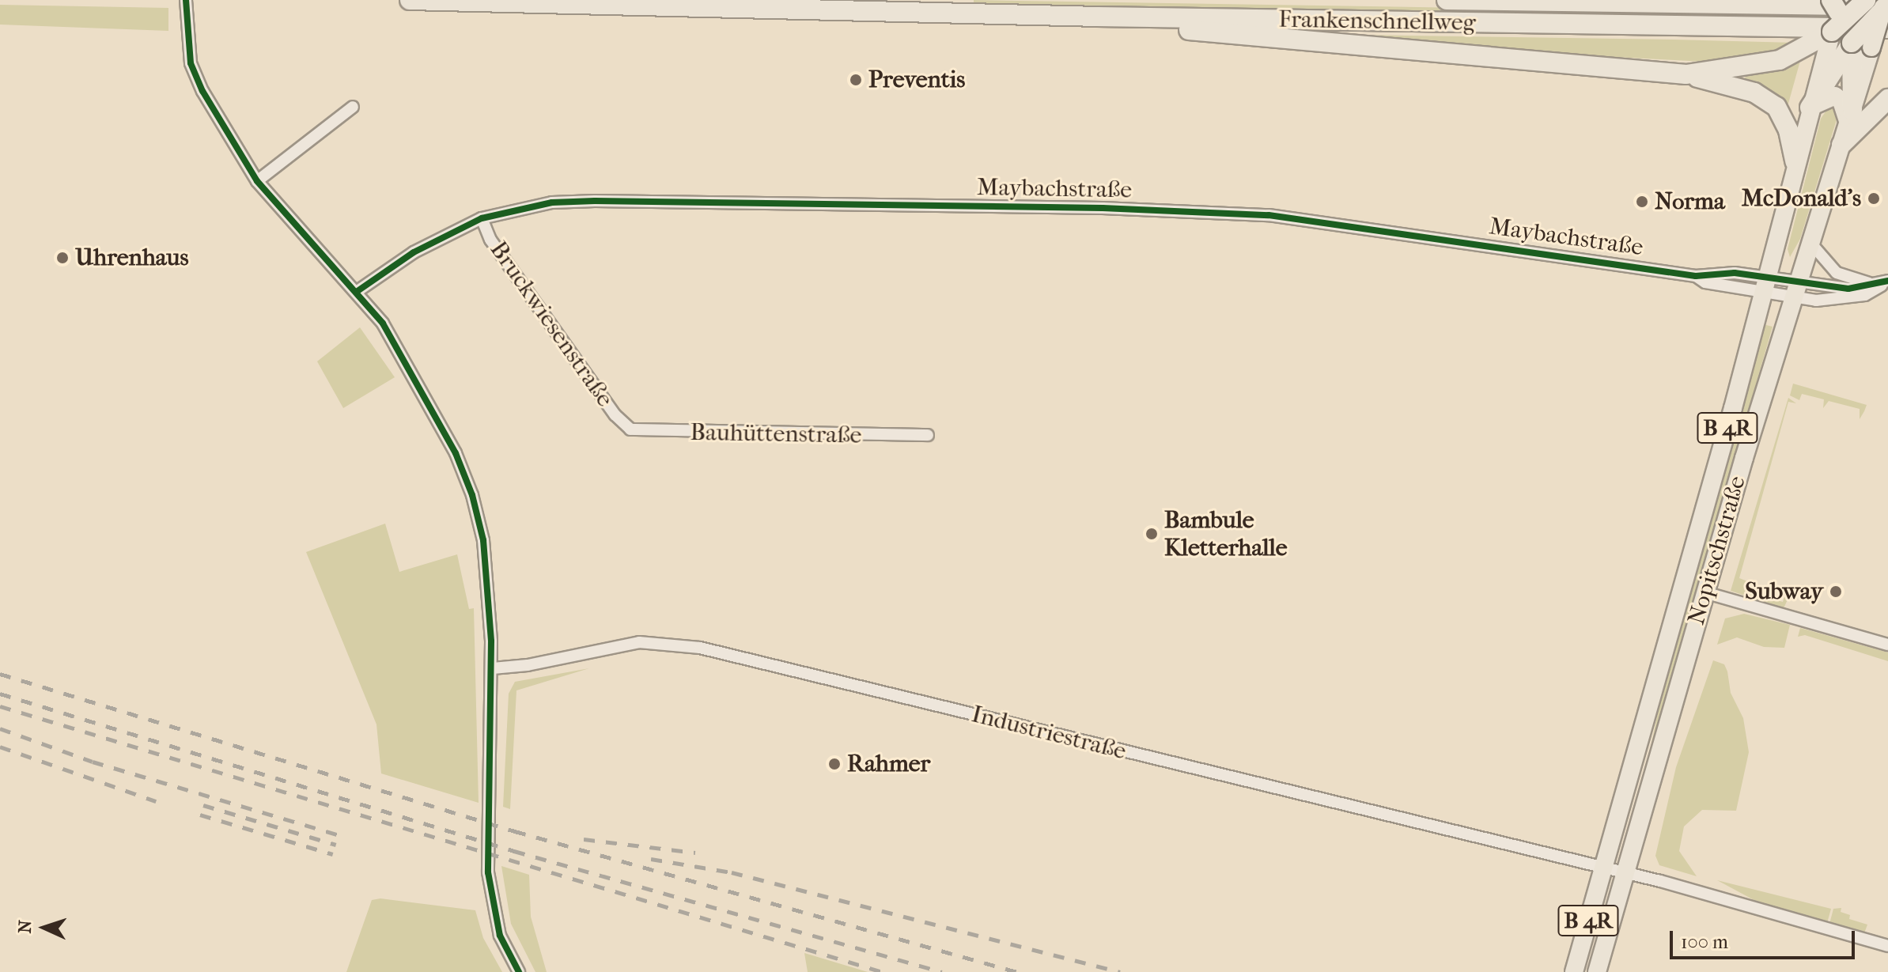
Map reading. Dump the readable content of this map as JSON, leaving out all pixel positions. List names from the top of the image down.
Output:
{
  "streets": {
    "highway": ["Frankenschnellweg"],
    "main road": ["B 4R", "Nopitschstraße"],
    "street": [
      "Maybachstraße",
      "Bruckwiesenstraße",
      "Bauhüttenstraße",
      "Industriestraße"
    ]
  },
  "crossings": [
    ["Maybachstraße", "Bruckwiesenstraße"],
    ["Maybachstraße", "Nopitschstraße"],
    ["Bruckwiesenstraße", "Bauhüttenstraße"],
    ["Nopitschstraße", "Industriestraße"]
  ],
  "places": [
    "Preventis",
    "McDonald's",
    "Norma",
    "Uhrenhaus",
    "Bambule Kletterhalle",
    "Subway",
    "Rahmer"
  ],
  "scale_bar": "100 m",
  "north": "left"
}
